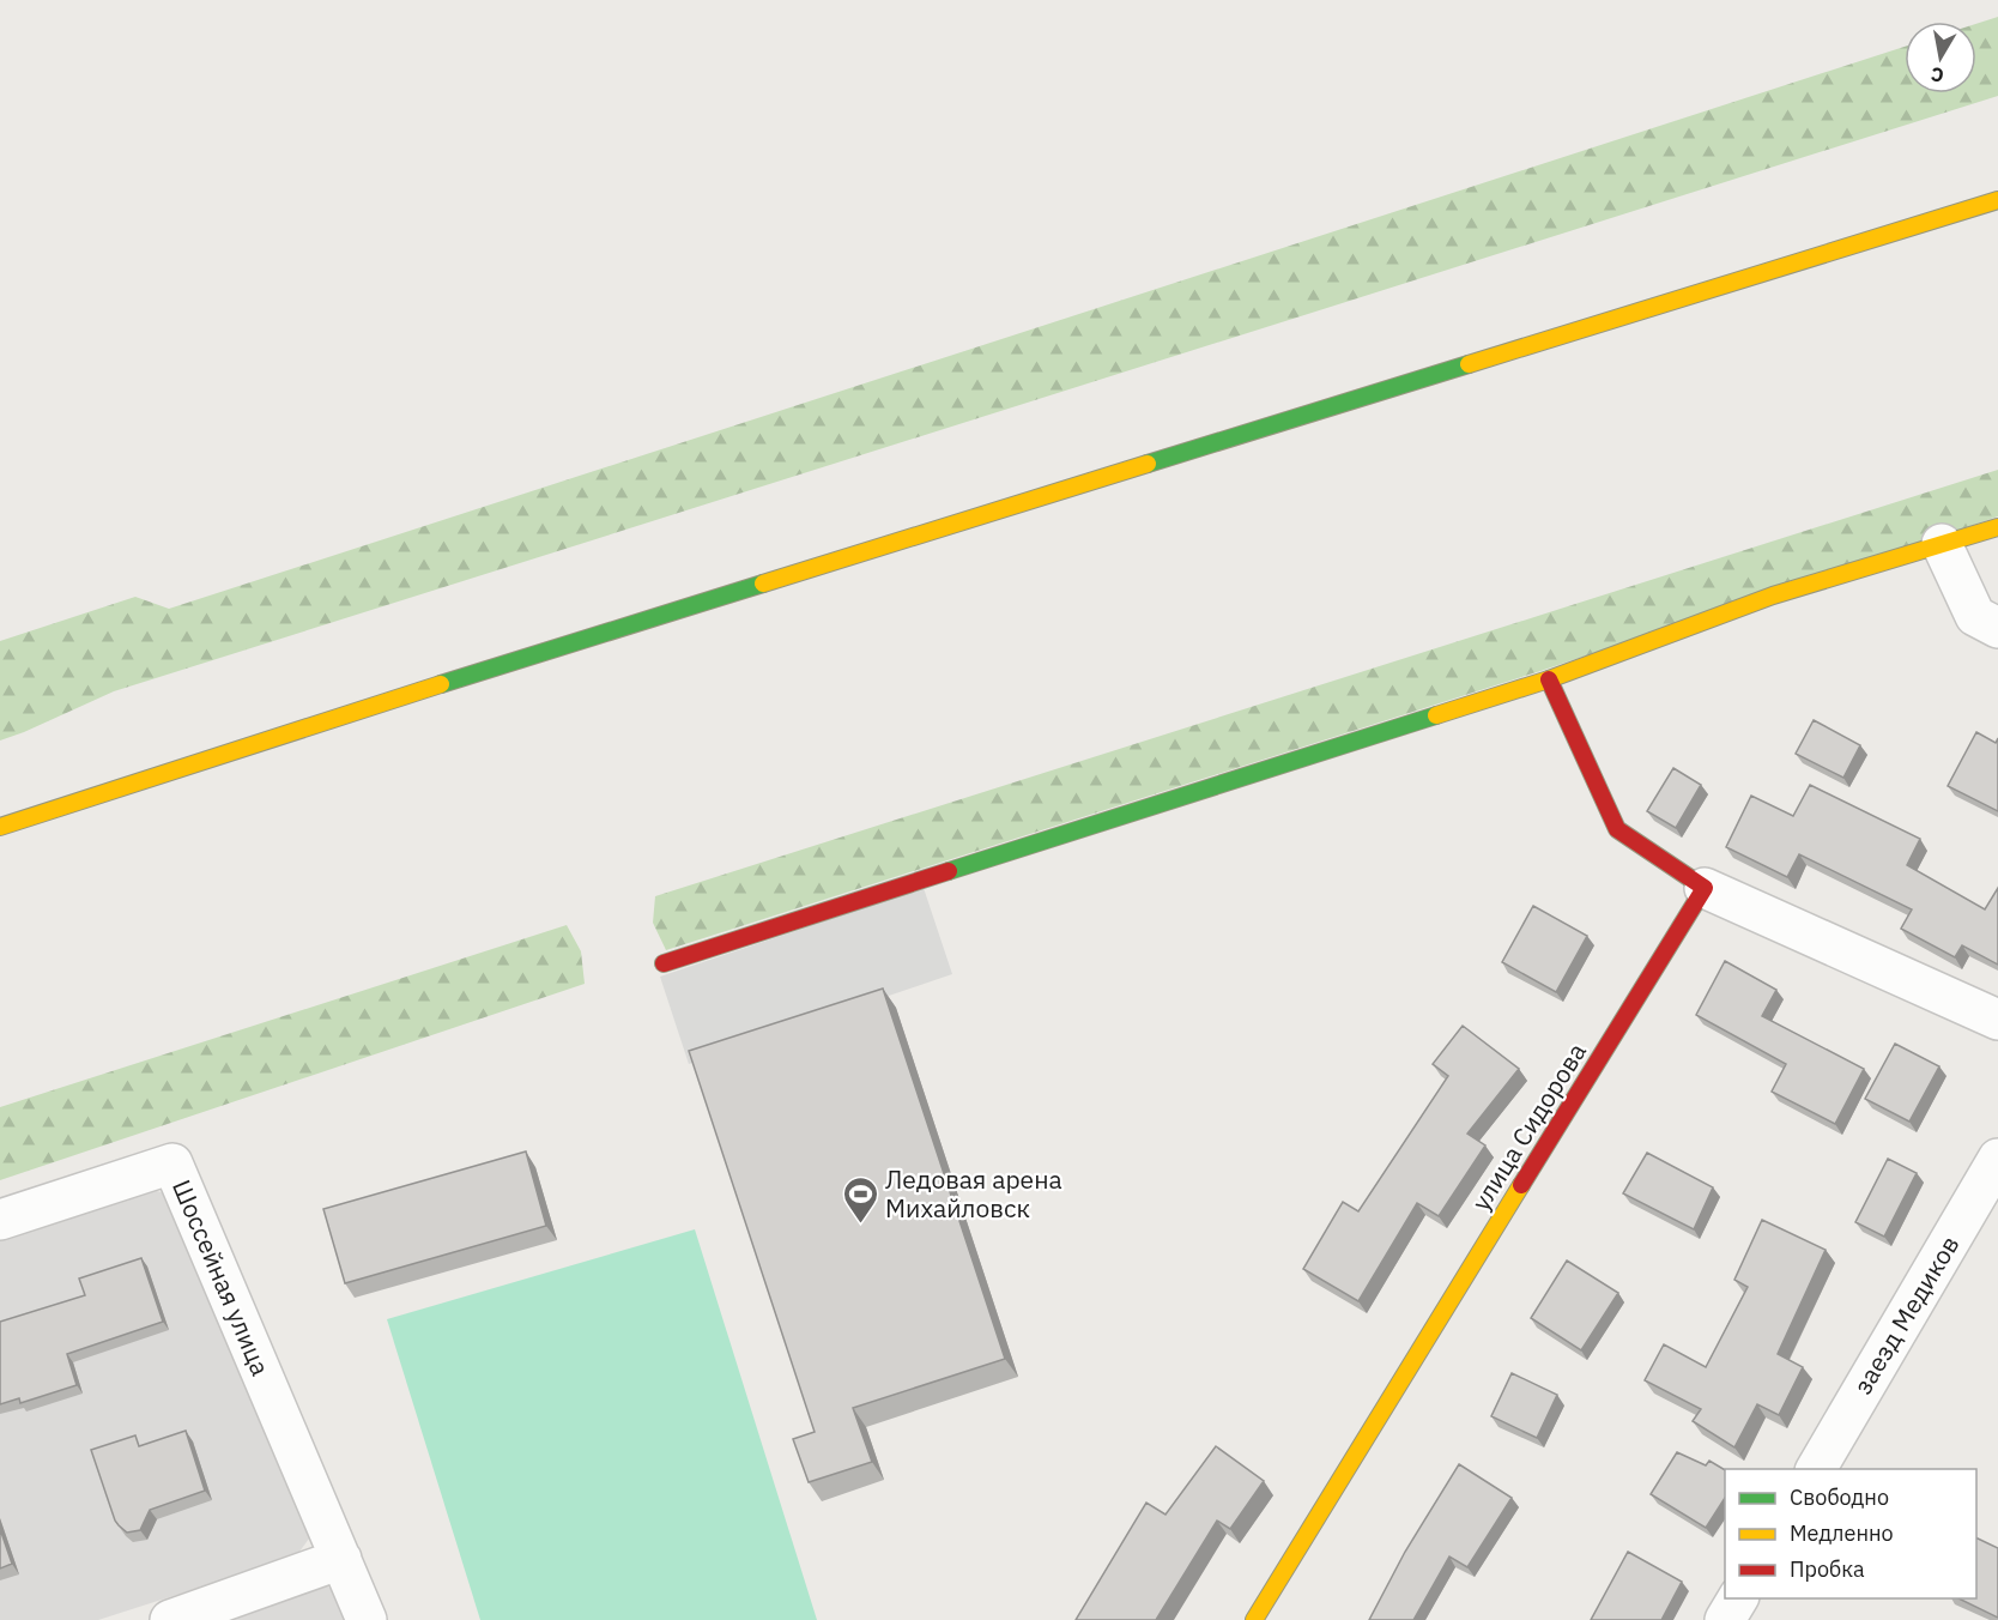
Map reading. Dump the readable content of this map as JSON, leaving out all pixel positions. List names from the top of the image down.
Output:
{
  "streets": {
    "street": ["улица Сидорова", "Шоссейная улица", "заезд Медиков"]
  },
  "places": {
    "sports": ["Ледовая арена Михайловск"]
  },
  "legend": ["Свободно", "Медленно", "Пробка"],
  "north": "bottom"
}
